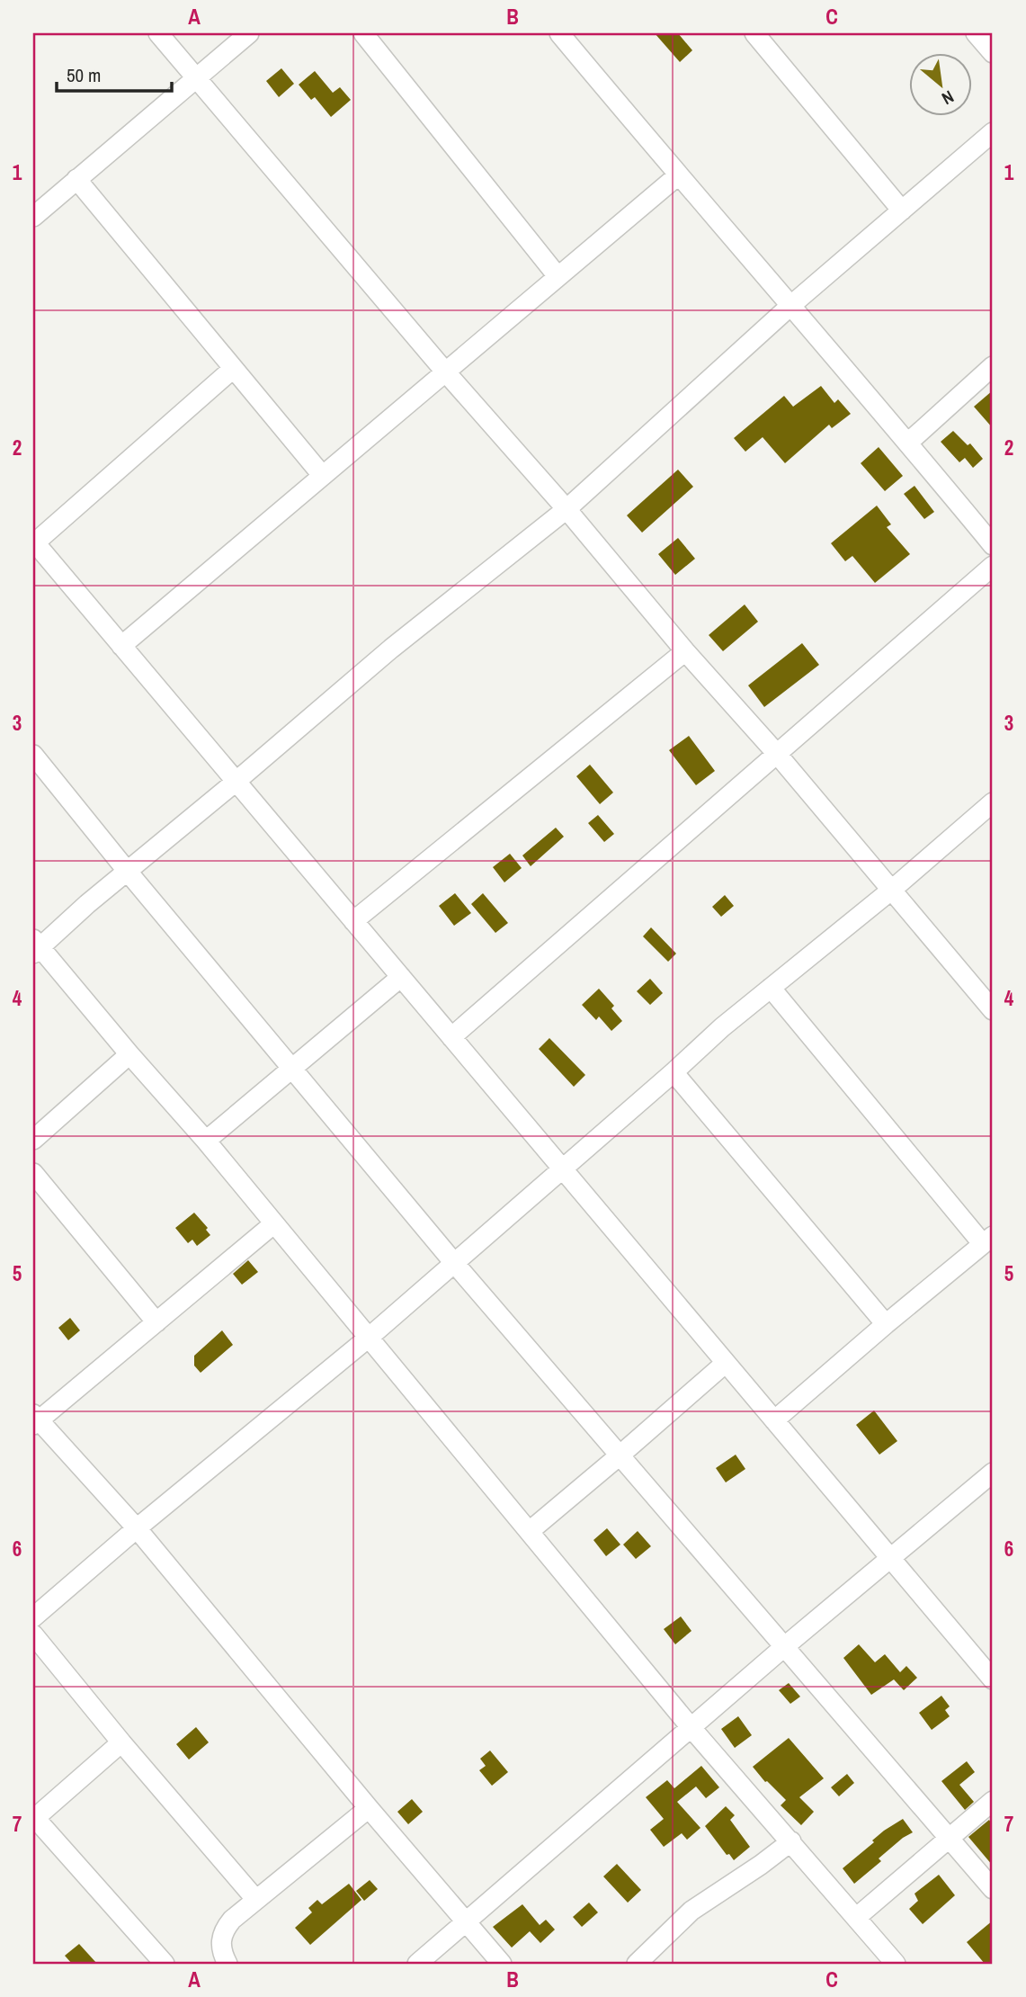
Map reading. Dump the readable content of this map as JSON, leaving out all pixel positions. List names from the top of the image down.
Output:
{
  "scale_bar": "50 m",
  "north": "bottom right",
  "grid": {
    "columns": ["A", "B", "C"],
    "rows": [
      "1",
      "2",
      "3",
      "4",
      "5",
      "6",
      "7"
    ]
  }
}
